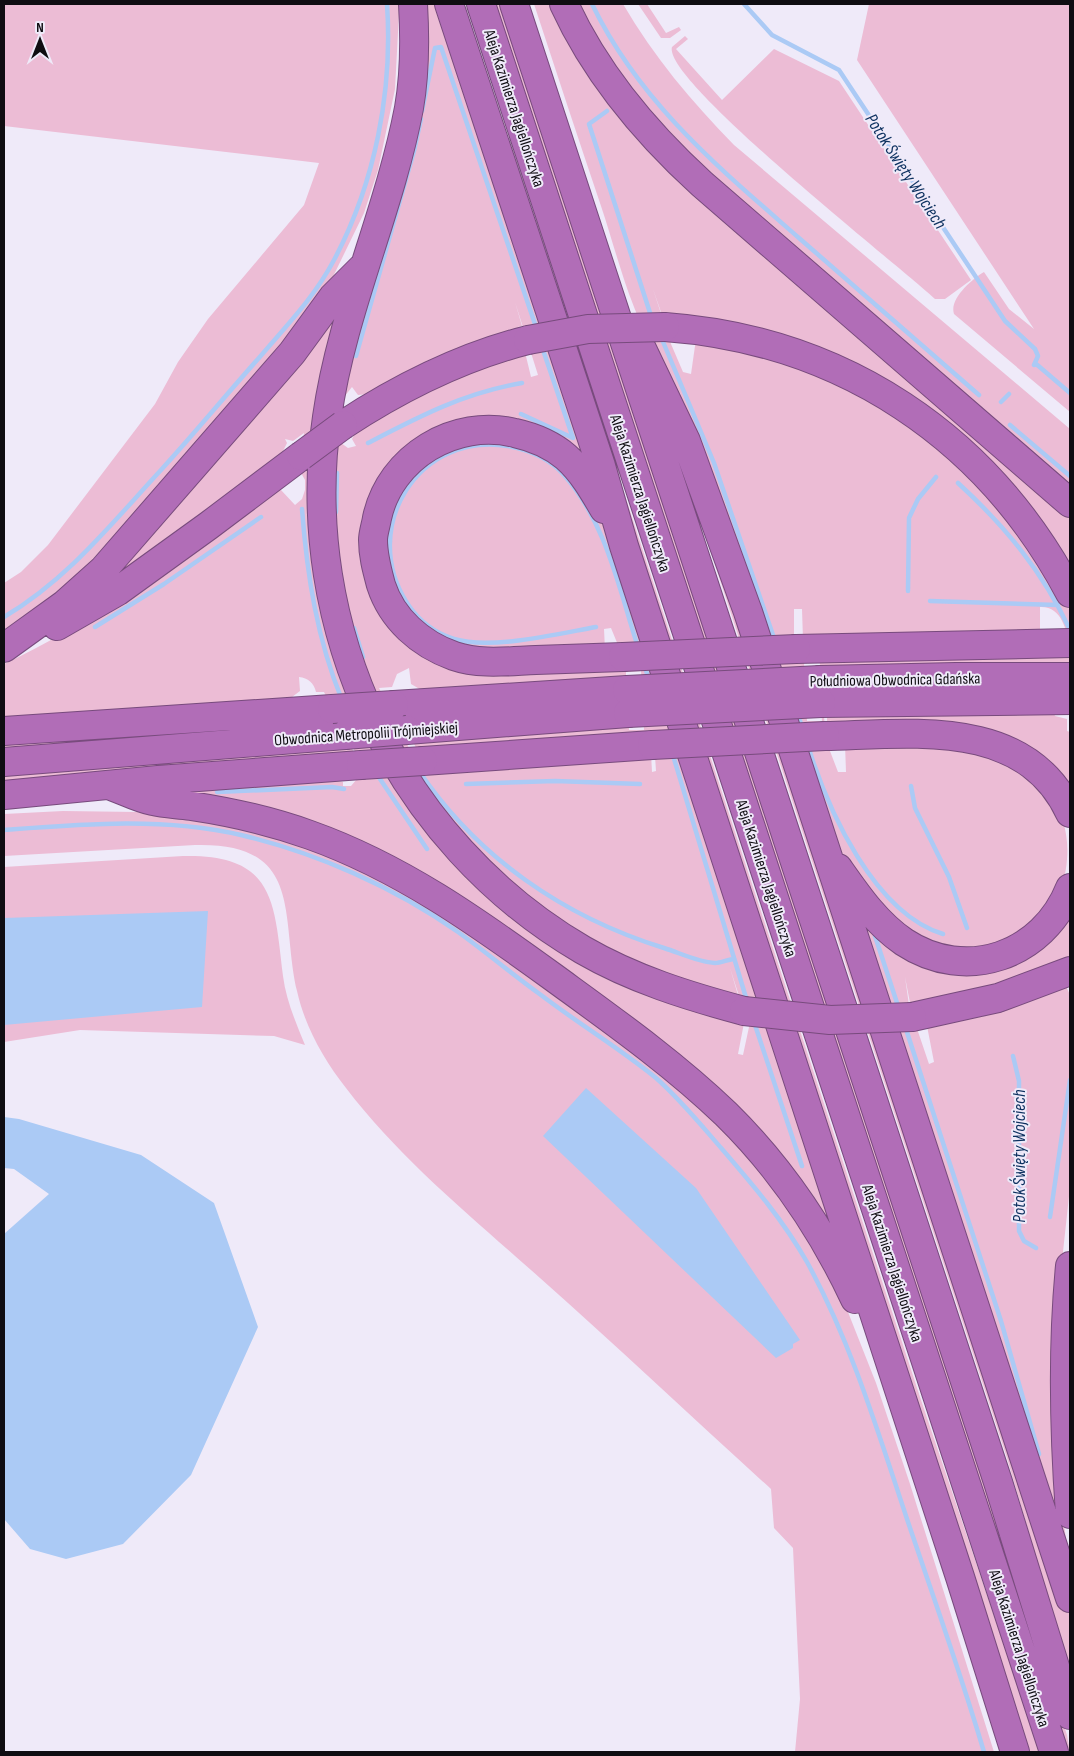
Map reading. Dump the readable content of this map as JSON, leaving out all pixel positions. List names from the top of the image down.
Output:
{
  "streets": {
    "highway": ["Aleja Kazimierza Jagiellończyka", "Południowa Obwodnica Gdańska", "Obwodnica Metropolii Trójmiejskiej"]
  },
  "crossings": [
    ["Południowa Obwodnica Gdańska", "Obwodnica Metropolii Trójmiejskiej"]
  ],
  "water": ["Potok Święty Wojciech"],
  "north": "top"
}
